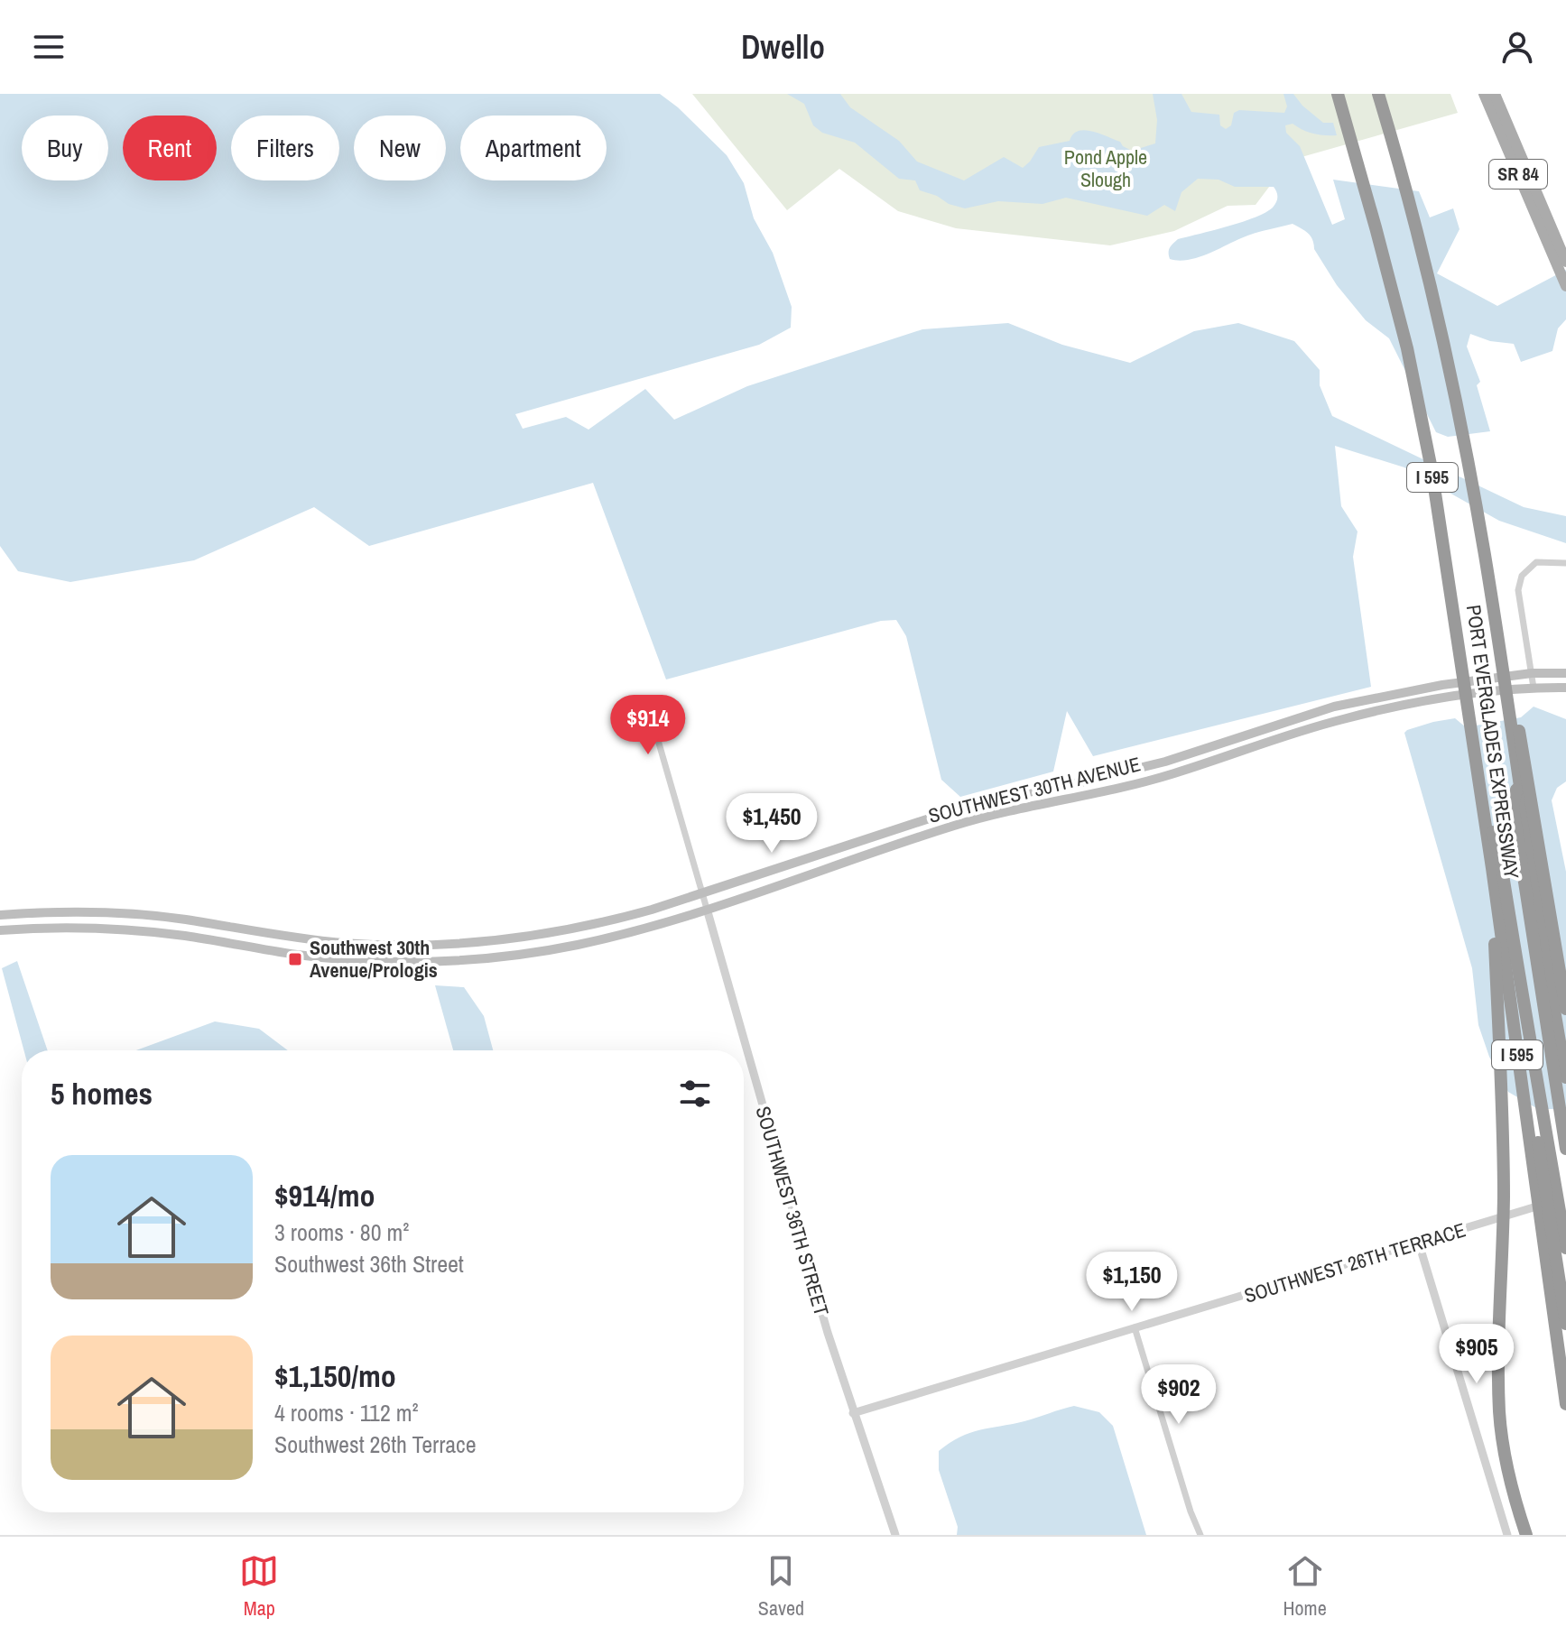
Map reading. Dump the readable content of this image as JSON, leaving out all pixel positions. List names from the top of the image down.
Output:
{
  "streets": {
    "highway": ["I 595", "PORT EVERGLADES EXPRESSWAY"],
    "main road": ["SR 84", "SOUTHWEST 30TH AVENUE"],
    "street": ["SOUTHWEST 36TH STREET", "SOUTHWEST 26TH TERRACE"]
  },
  "crossings": [
    ["SOUTHWEST 30TH AVENUE", "SOUTHWEST 36TH STREET"],
    ["SOUTHWEST 36TH STREET", "SOUTHWEST 26TH TERRACE"]
  ],
  "parks": ["Pond Apple Slough"],
  "places": {
    "transit": ["Southwest 30th Avenue/Prologis"]
  },
  "page": {
    "header": "Dwello",
    "chip": [
      "Buy",
      "Rent",
      "Filters",
      "New",
      "Apartment"
    ],
    "price": [
      "$914",
      "$1,450",
      "$1,150",
      "$905",
      "$902"
    ],
    "heading": "5 homes",
    "list": [
      {
        "name": "$914/mo",
        "note": "3 rooms · 80 m² · Southwest 36th Street"
      },
      {
        "name": "$1,150/mo",
        "note": "4 rooms · 112 m² · Southwest 26th Terrace"
      }
    ],
    "tabs": ["Map", "Saved", "Home"]
  }
}
